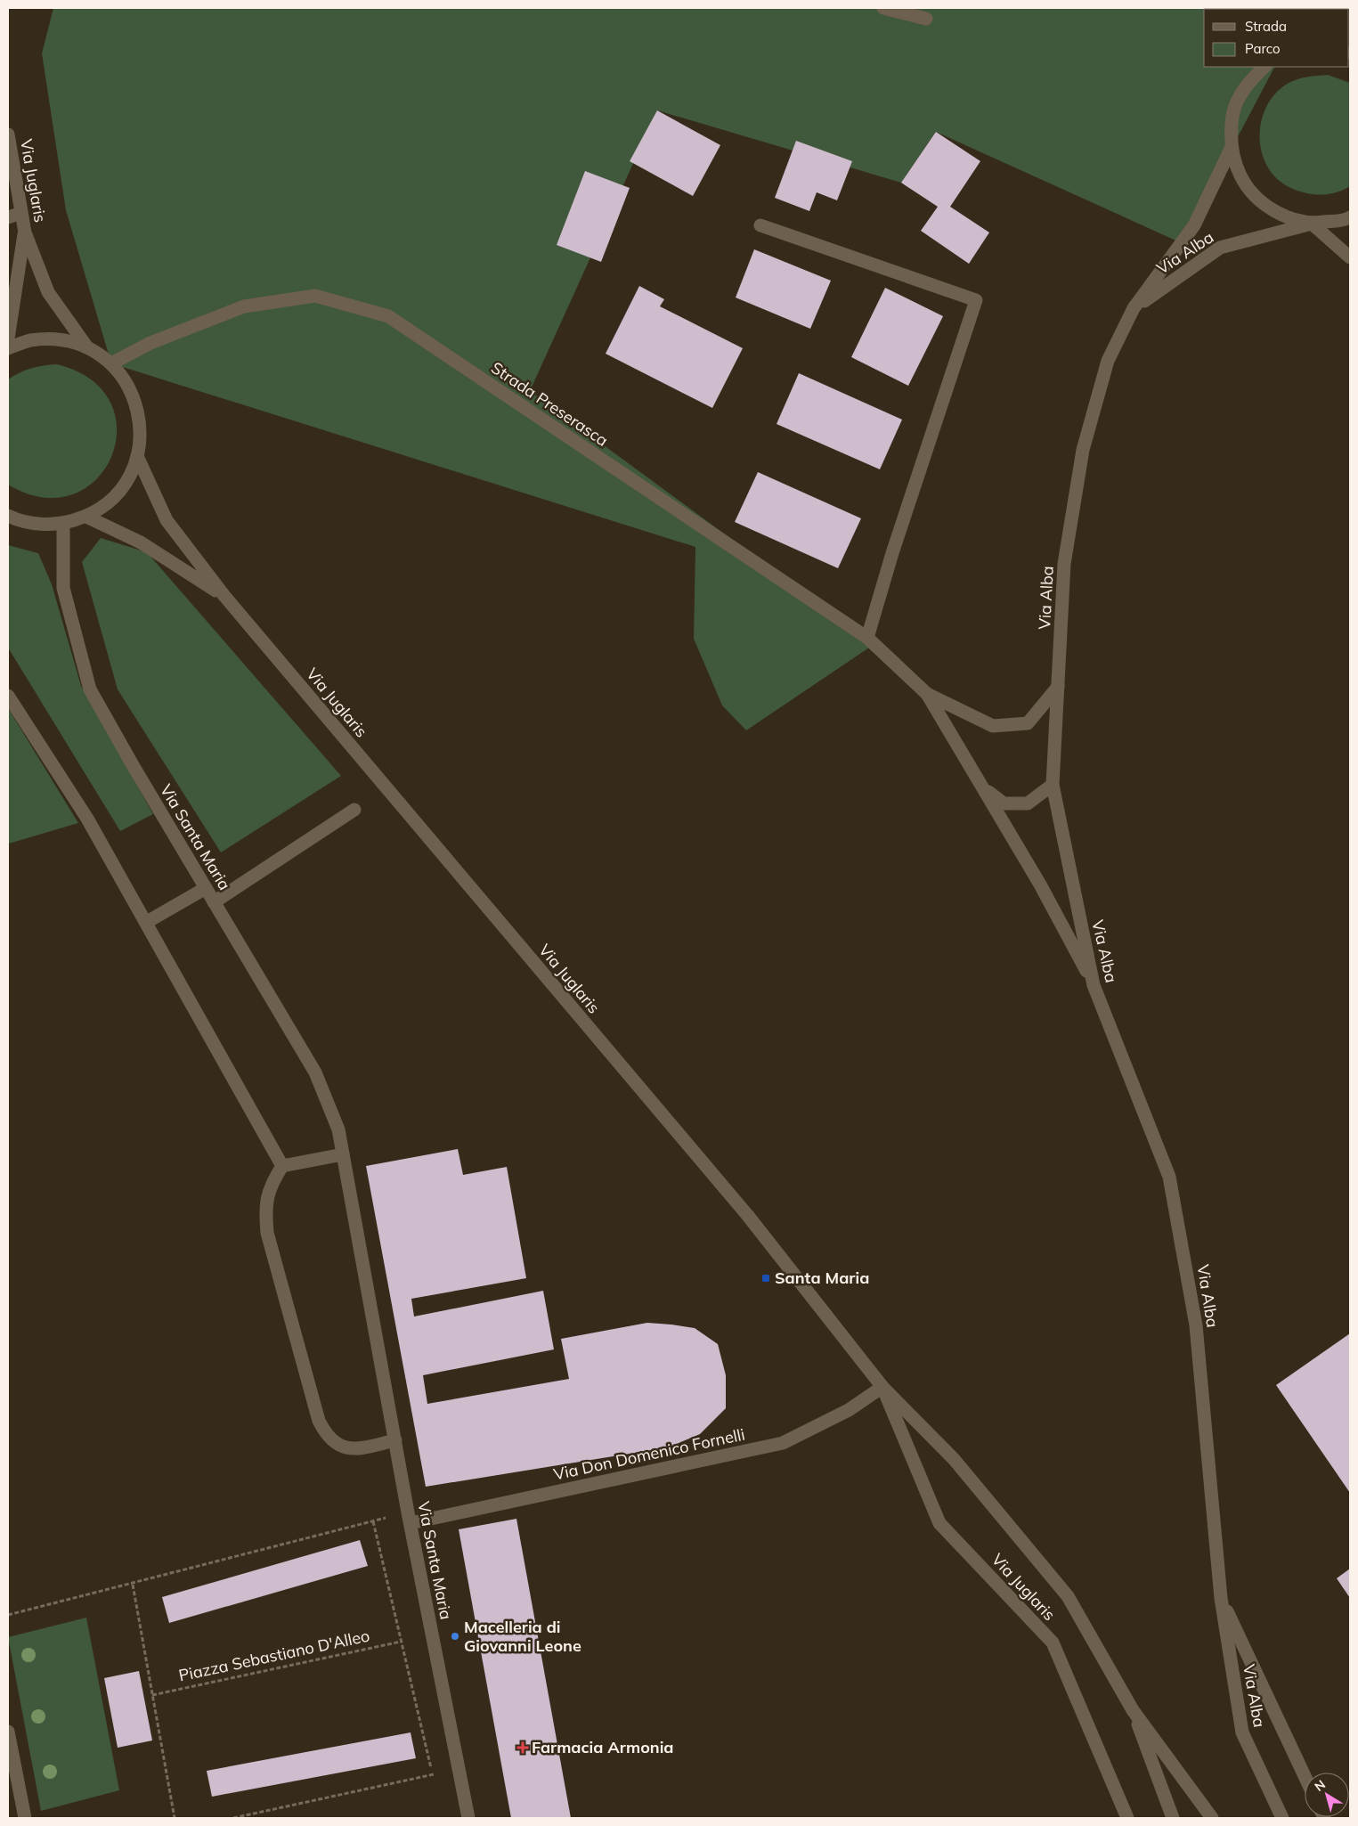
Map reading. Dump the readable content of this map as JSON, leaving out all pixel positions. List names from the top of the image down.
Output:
{
  "streets": {
    "street": [
      "Via Juglaris",
      "Via Alba",
      "Strada Preserasca",
      "Via Santa Maria",
      "Via Don Domenico Fornelli"
    ],
    "path": ["Piazza Sebastiano D'Alleo"]
  },
  "crossings": [
    ["Via Juglaris", "Via Don Domenico Fornelli"],
    ["Via Alba", "Strada Preserasca"],
    ["Via Santa Maria", "Via Don Domenico Fornelli"]
  ],
  "places": {
    "transit": ["Santa Maria"],
    "other": ["Macelleria di Giovanni Leone"],
    "health": ["Farmacia Armonia"]
  },
  "legend": ["Strada", "Parco"],
  "north": "top left"
}
